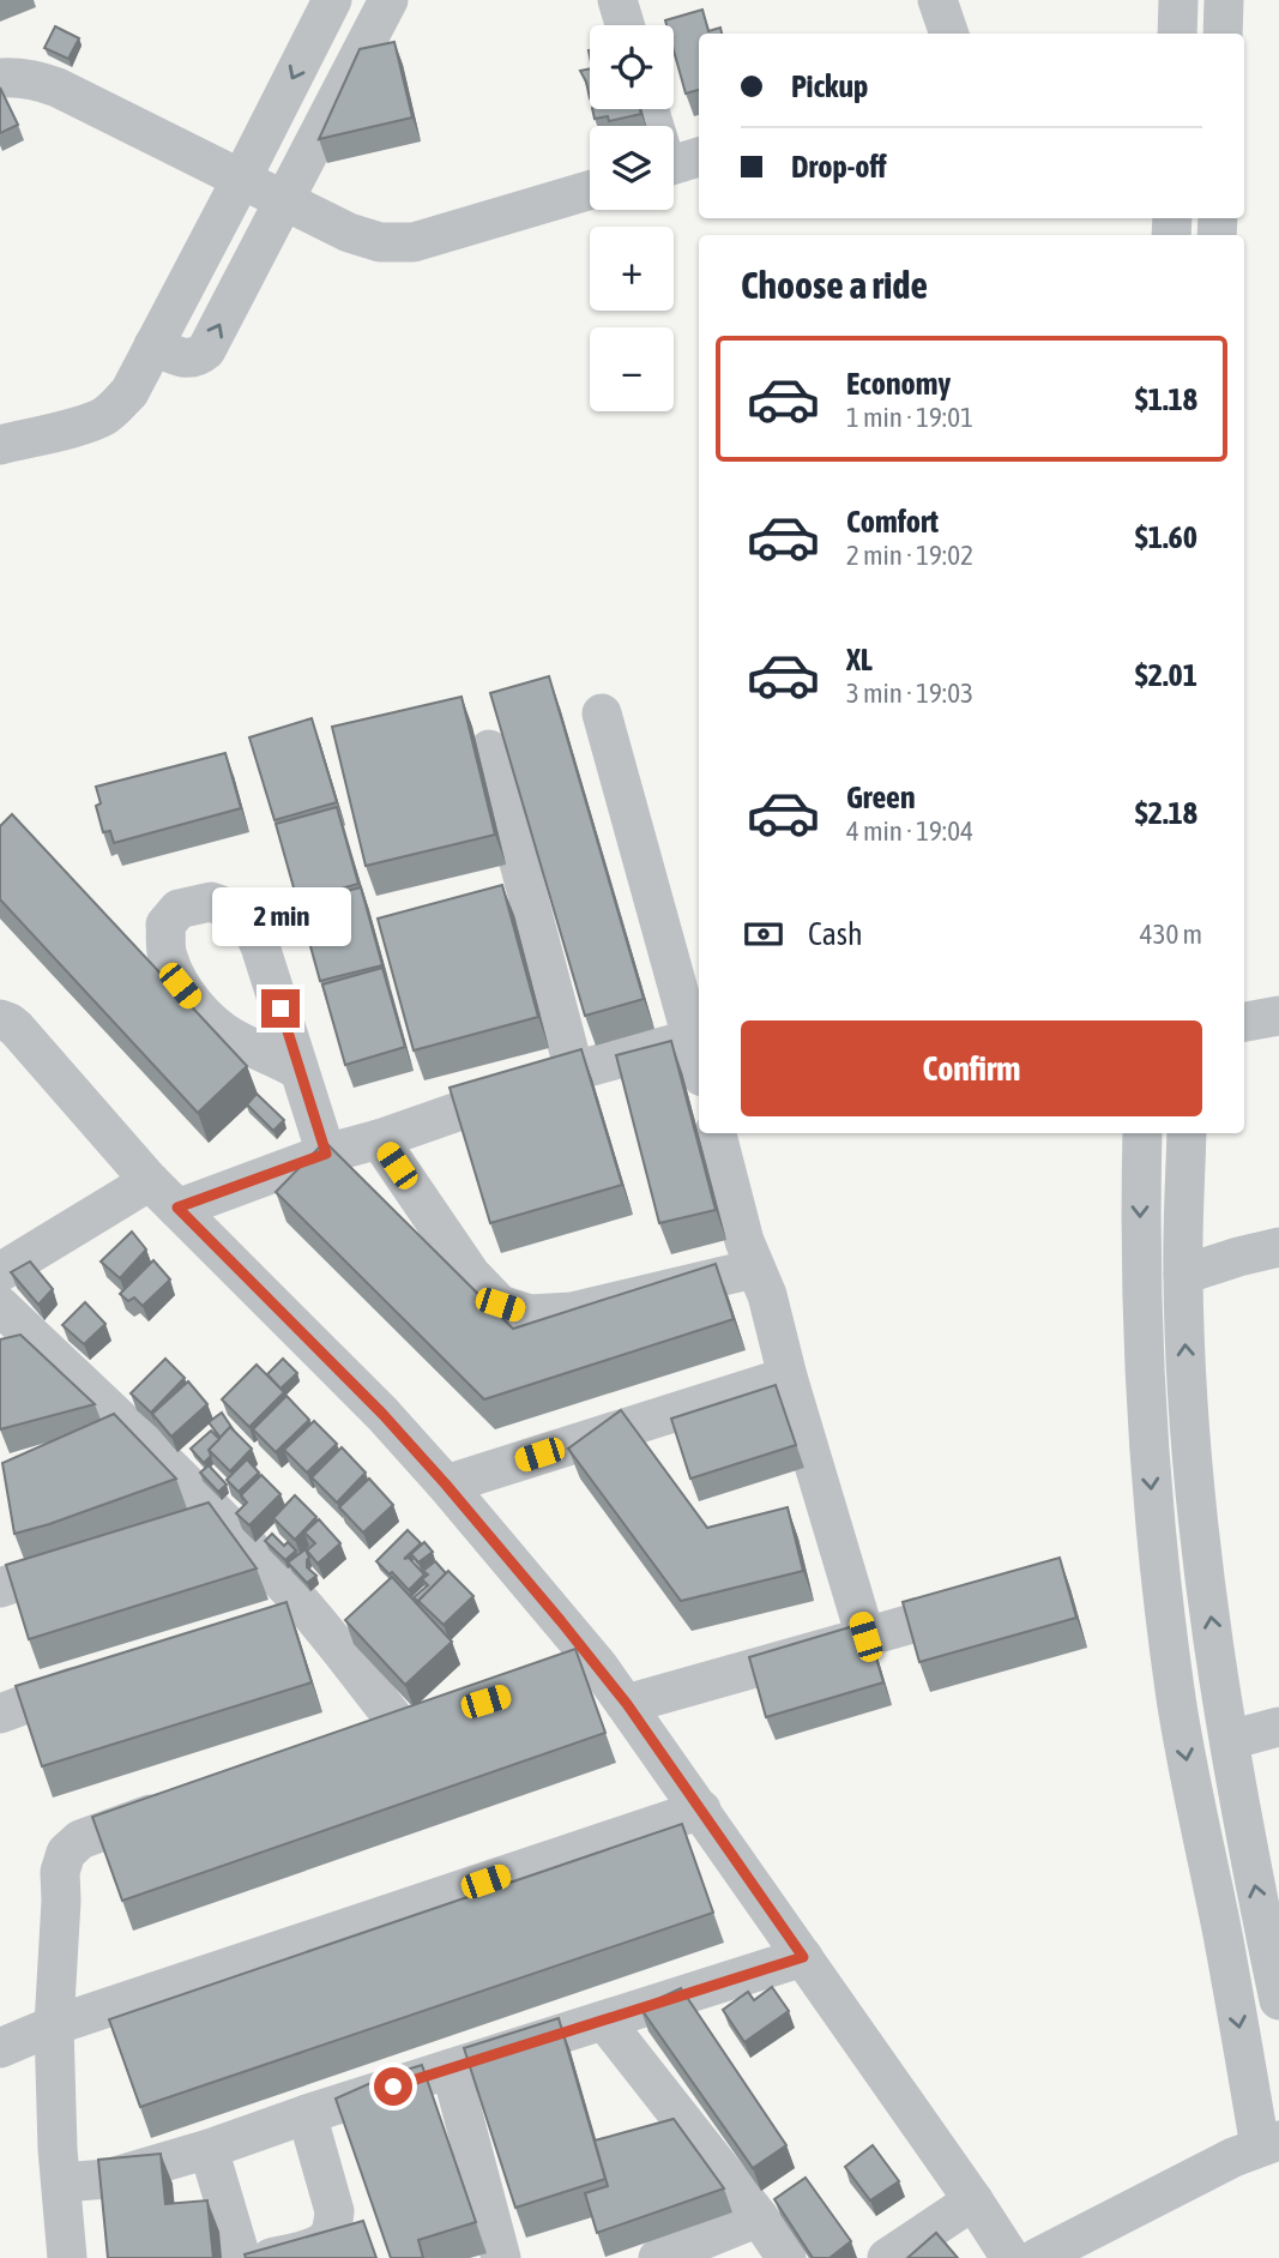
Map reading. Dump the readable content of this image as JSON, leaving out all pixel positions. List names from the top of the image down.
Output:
{
  "page": {
    "map_buttons": ["+", "−"],
    "banner": ["Pickup", "Drop-off"],
    "heading": "Choose a ride",
    "list": [
      {
        "name": "Economy",
        "note": "1 min · 19:01",
        "value": "$1.18"
      },
      {
        "name": "Comfort",
        "note": "2 min · 19:02",
        "value": "$1.60"
      },
      {
        "name": "XL",
        "note": "3 min · 19:03",
        "value": "$2.01"
      },
      {
        "name": "Green",
        "note": "4 min · 19:04",
        "value": "$2.18"
      }
    ],
    "bubble": "2 min",
    "pay": ["Cash", "430 m"],
    "buttons": "Confirm"
  }
}
